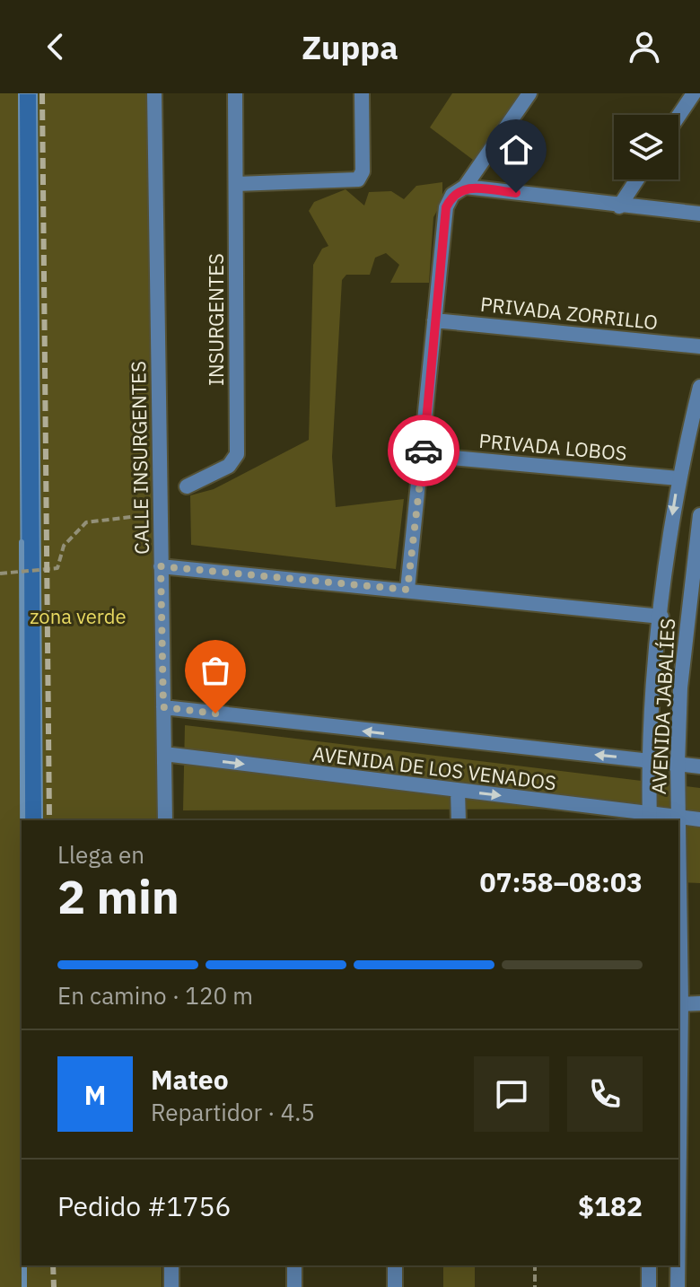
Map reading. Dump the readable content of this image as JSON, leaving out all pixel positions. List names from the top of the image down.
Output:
{
  "streets": {
    "street": [
      "PRIVADA ZORRILLO",
      "INSURGENTES",
      "PRIVADA LOBOS",
      "CALLE INSURGENTES",
      "AVENIDA JABALÍES",
      "AVENIDA DE LOS VENADOS"
    ]
  },
  "crossings": [
    ["PRIVADA LOBOS", "AVENIDA JABALÍES"],
    ["CALLE INSURGENTES", "AVENIDA DE LOS VENADOS"],
    ["AVENIDA JABALÍES", "AVENIDA DE LOS VENADOS"]
  ],
  "parks": ["zona verde"],
  "page": {
    "header": "Zuppa",
    "heading": ["2 min", "Llega en", "07:58–08:03"],
    "panel": [
      "Mateo",
      "Repartidor · 4.5",
      "Pedido #1756",
      "$182"
    ],
    "bar": "En camino · 120 m",
    "round": "M"
  }
}
